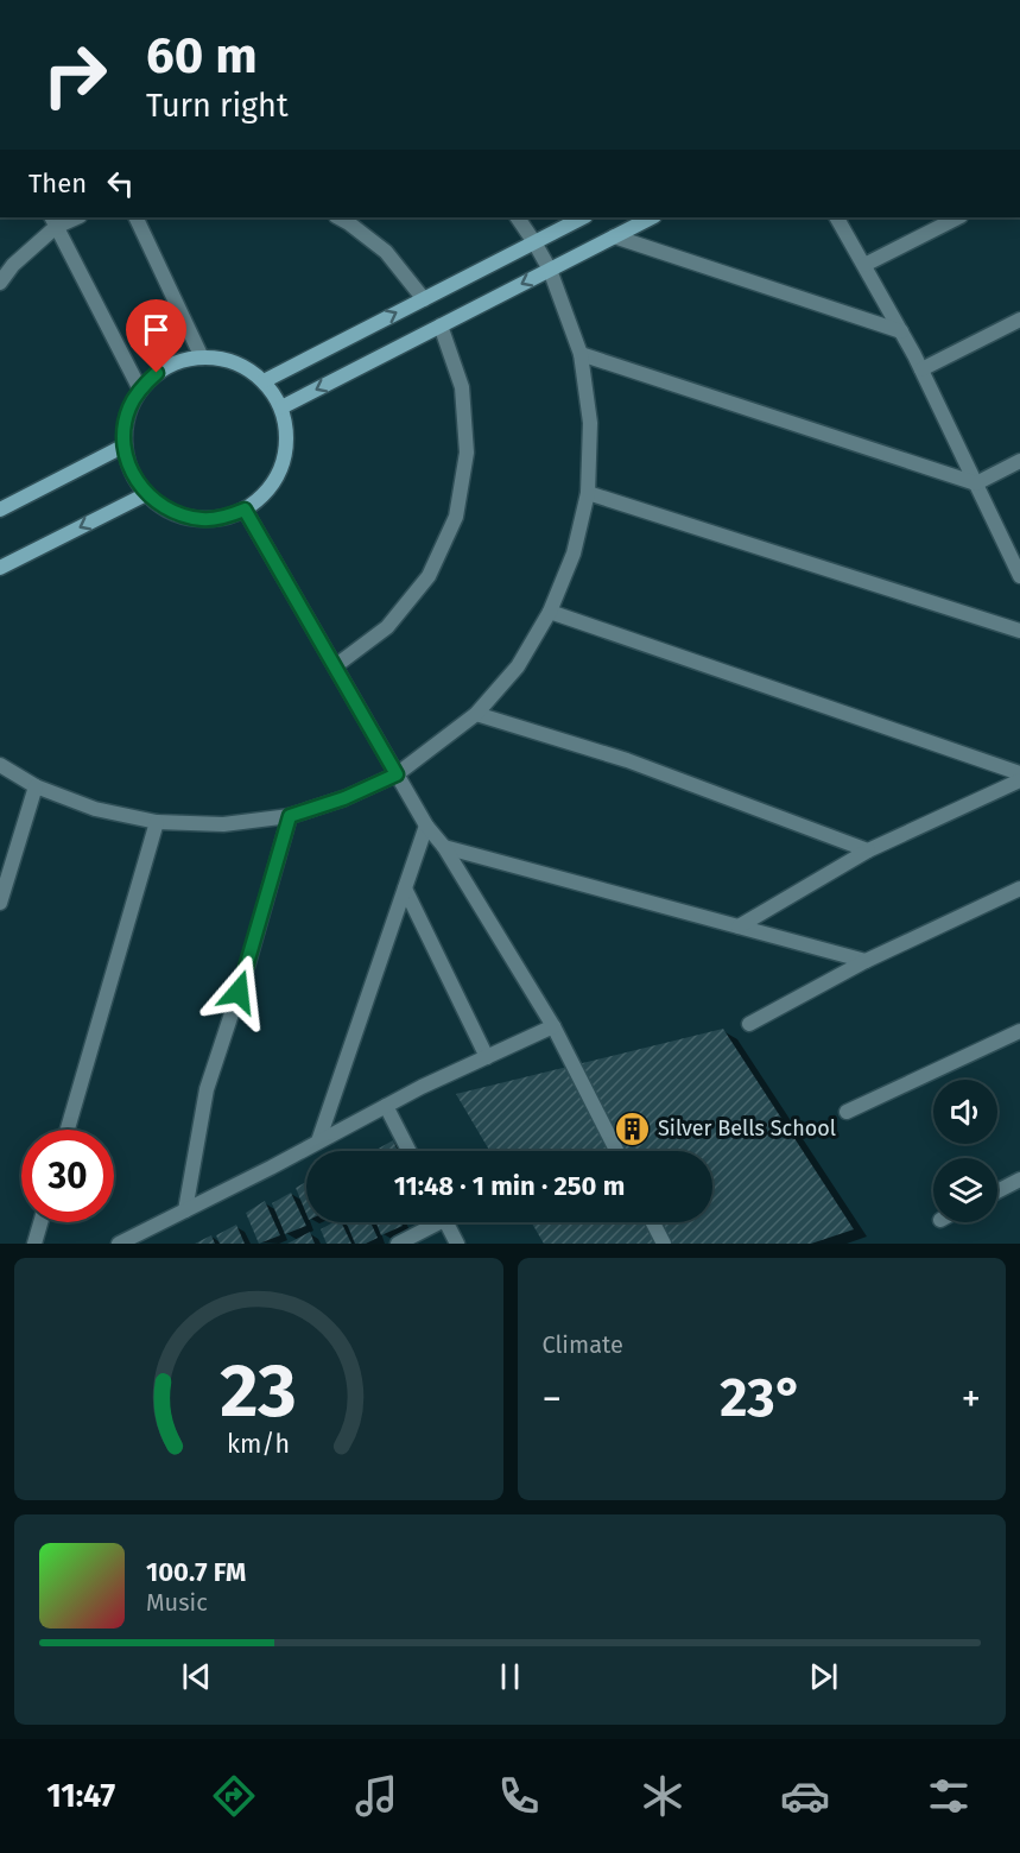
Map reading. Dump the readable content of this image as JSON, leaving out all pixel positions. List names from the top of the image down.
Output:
{
  "places": {
    "building": ["Silver Bells School"]
  },
  "page": {
    "turn": ["60 m", "Turn right"],
    "then": "Then",
    "limit": "30",
    "trip": "11:48 · 1 min · 250 m",
    "tile": "Climate",
    "heat": ["−", "23°", "+"],
    "song": ["100.7 FM", "Music"],
    "tabs": "11:47",
    "gauge": ["23", "km/h"]
  }
}
